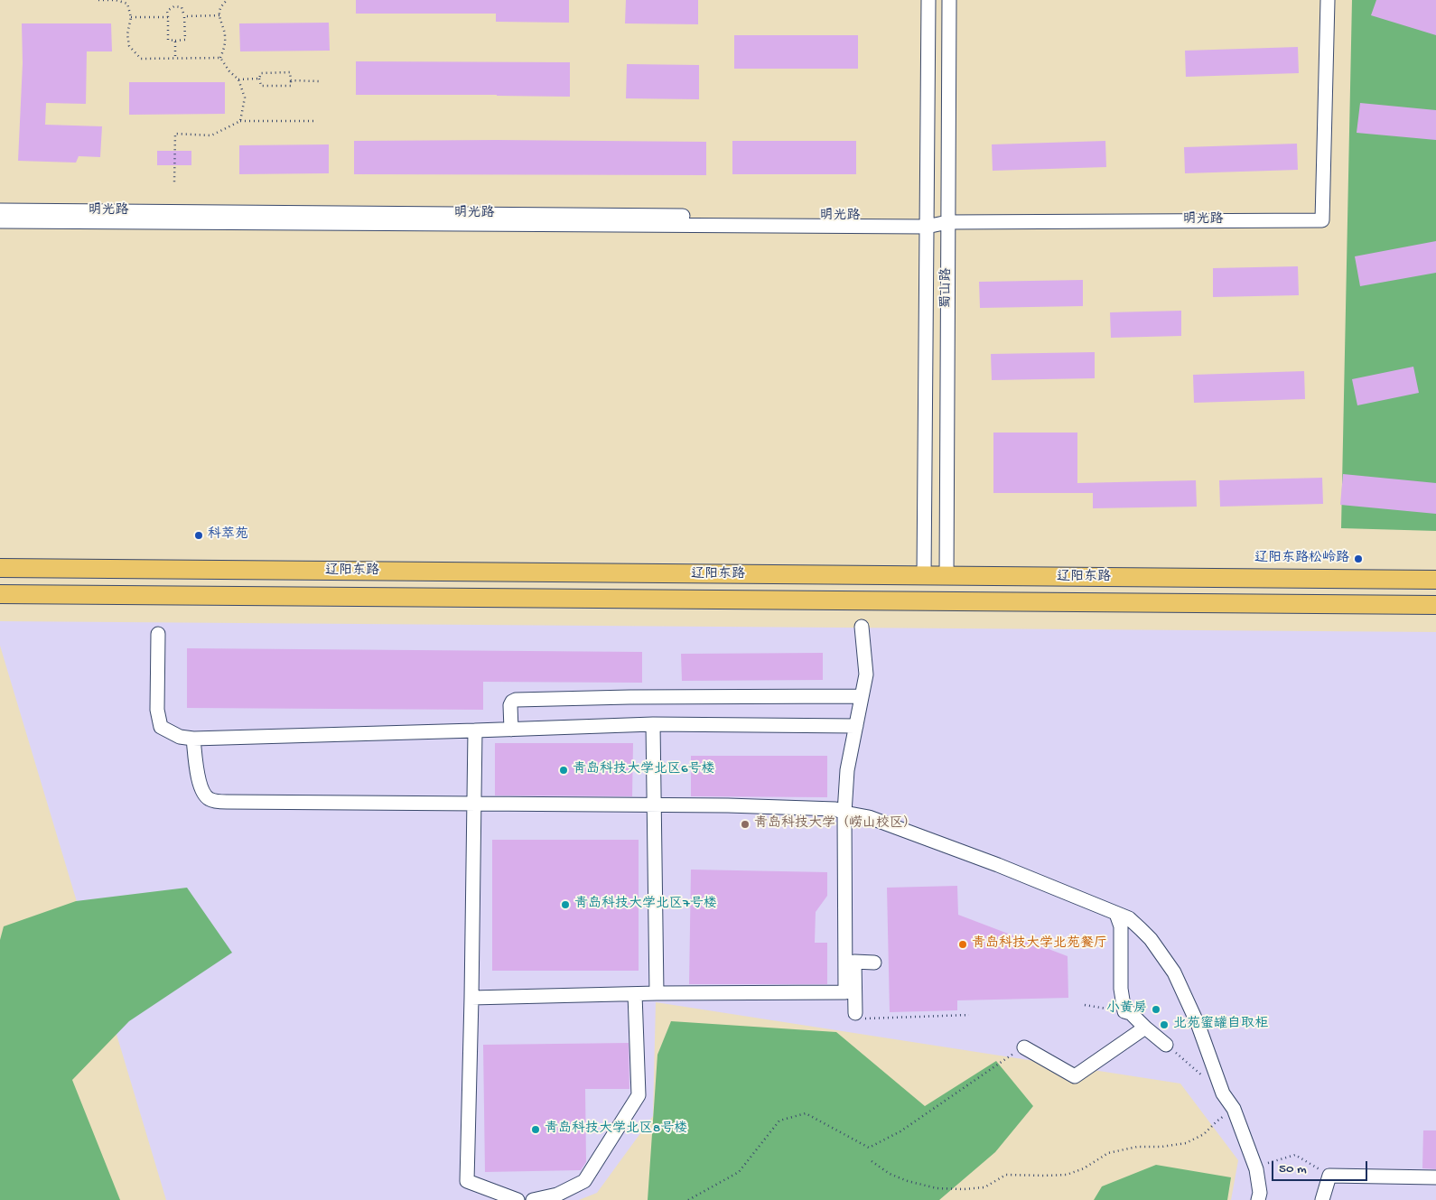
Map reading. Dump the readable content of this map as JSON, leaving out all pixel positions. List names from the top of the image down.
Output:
{
  "streets": {
    "main road": ["辽阳东路"],
    "street": ["明光路", "蜀山路"]
  },
  "crossings": [
    ["明光路", "蜀山路"],
    ["蜀山路", "辽阳东路"]
  ],
  "places": [
    "科萃苑",
    "辽阳东路松岭路",
    "青岛科技大学北区6号楼",
    "青岛科技大学（崂山校区）",
    "青岛科技大学北区7号楼",
    "青岛科技大学北苑餐厅",
    "小黄房",
    "北苑蜜罐自取柜",
    "青岛科技大学北区8号楼"
  ],
  "scale_bar": "50 m"
}
